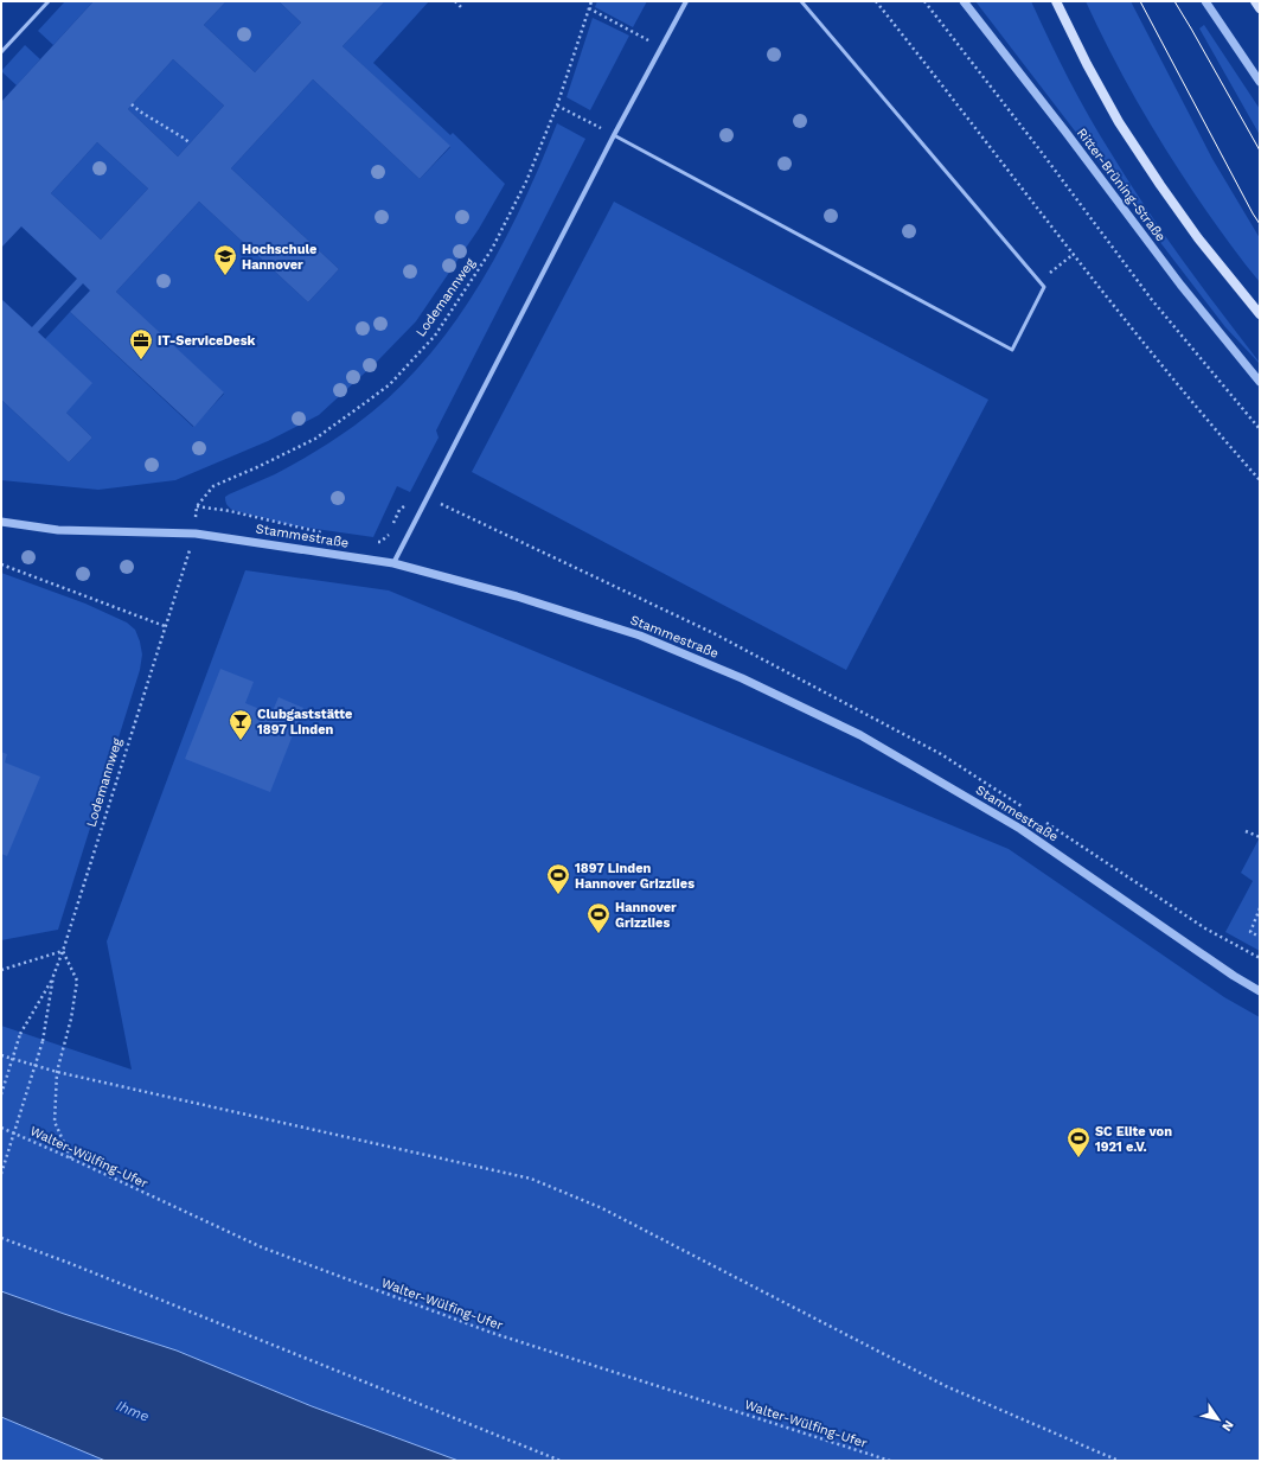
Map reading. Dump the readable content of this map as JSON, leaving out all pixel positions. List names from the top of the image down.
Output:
{
  "streets": {
    "street": ["Ritter-Brüning-Straße", "Stammestraße"],
    "path": ["Lodemannweg", "Walter-Wülfing-Ufer"]
  },
  "crossings": [
    ["Lodemannweg", "Stammestraße"]
  ],
  "water": ["Ihme"],
  "places": {
    "school or university": ["Hochschule Hannover"],
    "office": ["IT-ServiceDesk"],
    "bar": ["Clubgaststätte 1897 Linden"],
    "sports": ["1897 Linden Hannover Grizzlies", "Hannover Grizzlies", "SC Elite von 1921 e.V."]
  },
  "north": "bottom right"
}
